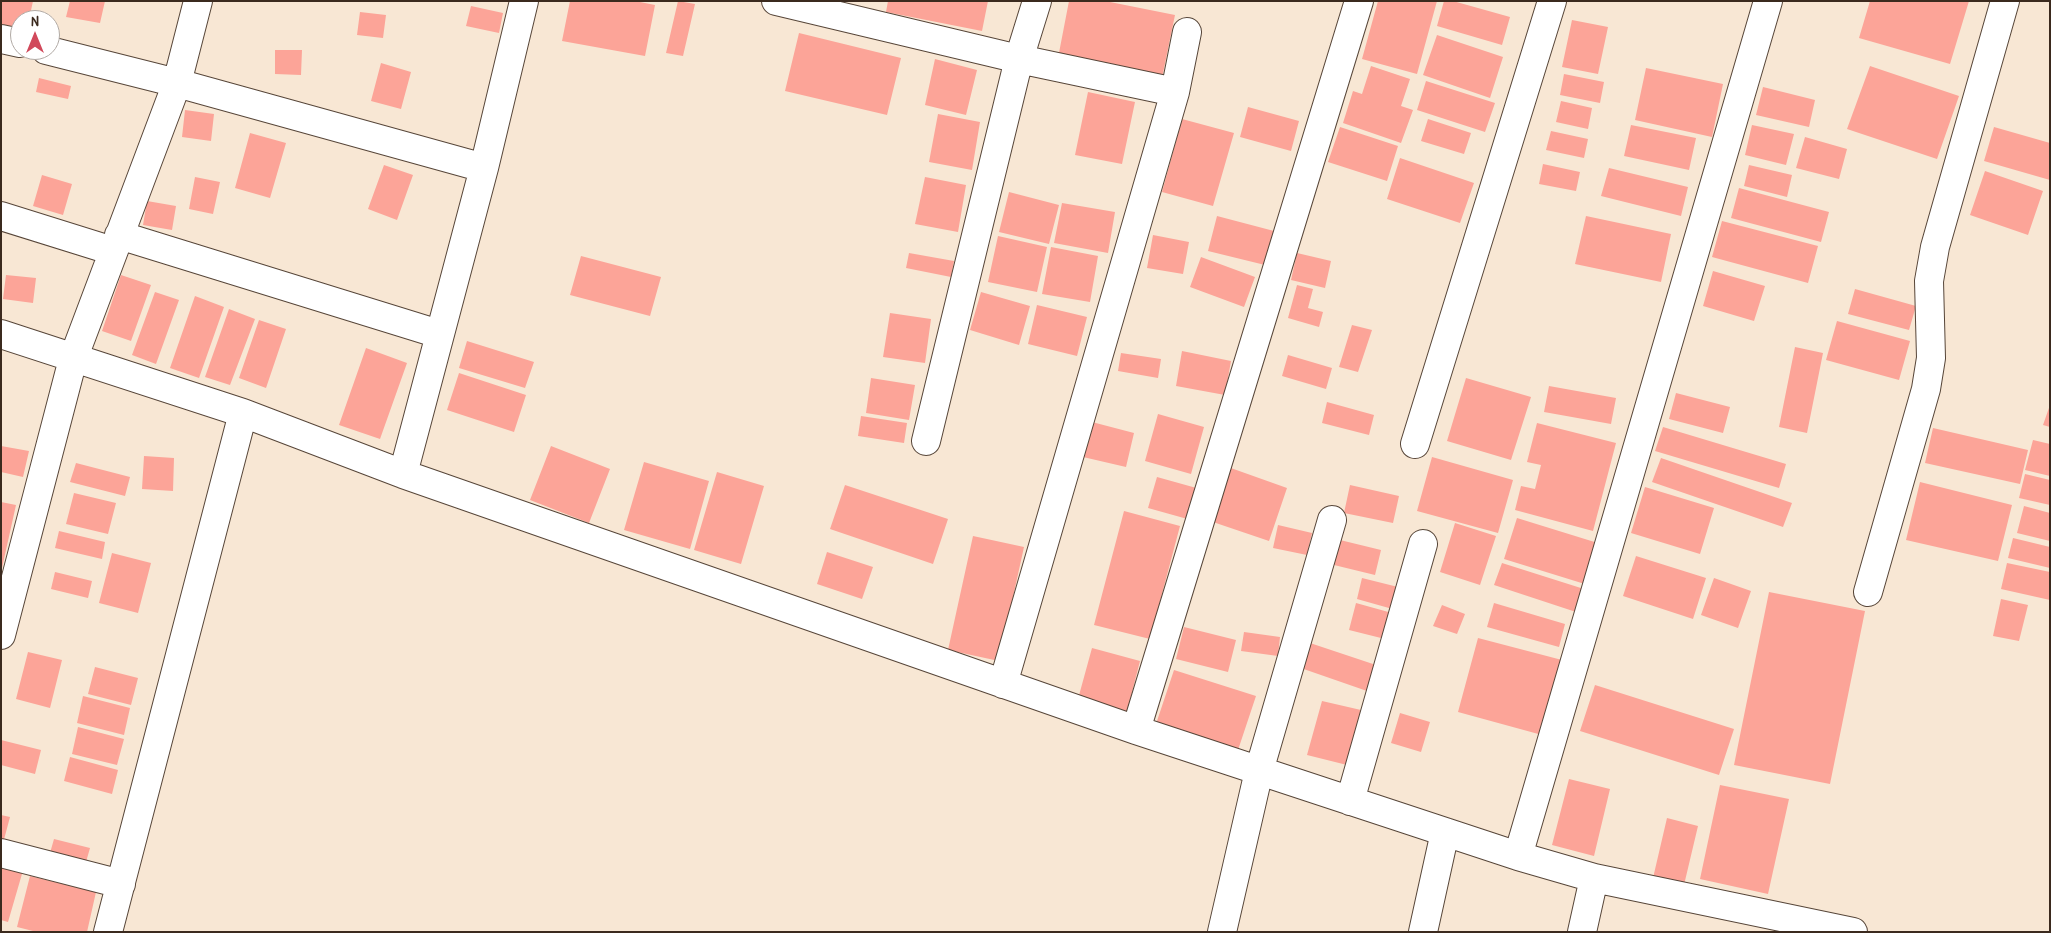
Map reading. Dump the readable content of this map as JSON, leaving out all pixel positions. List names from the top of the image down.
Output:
{
  "north": "top"
}
